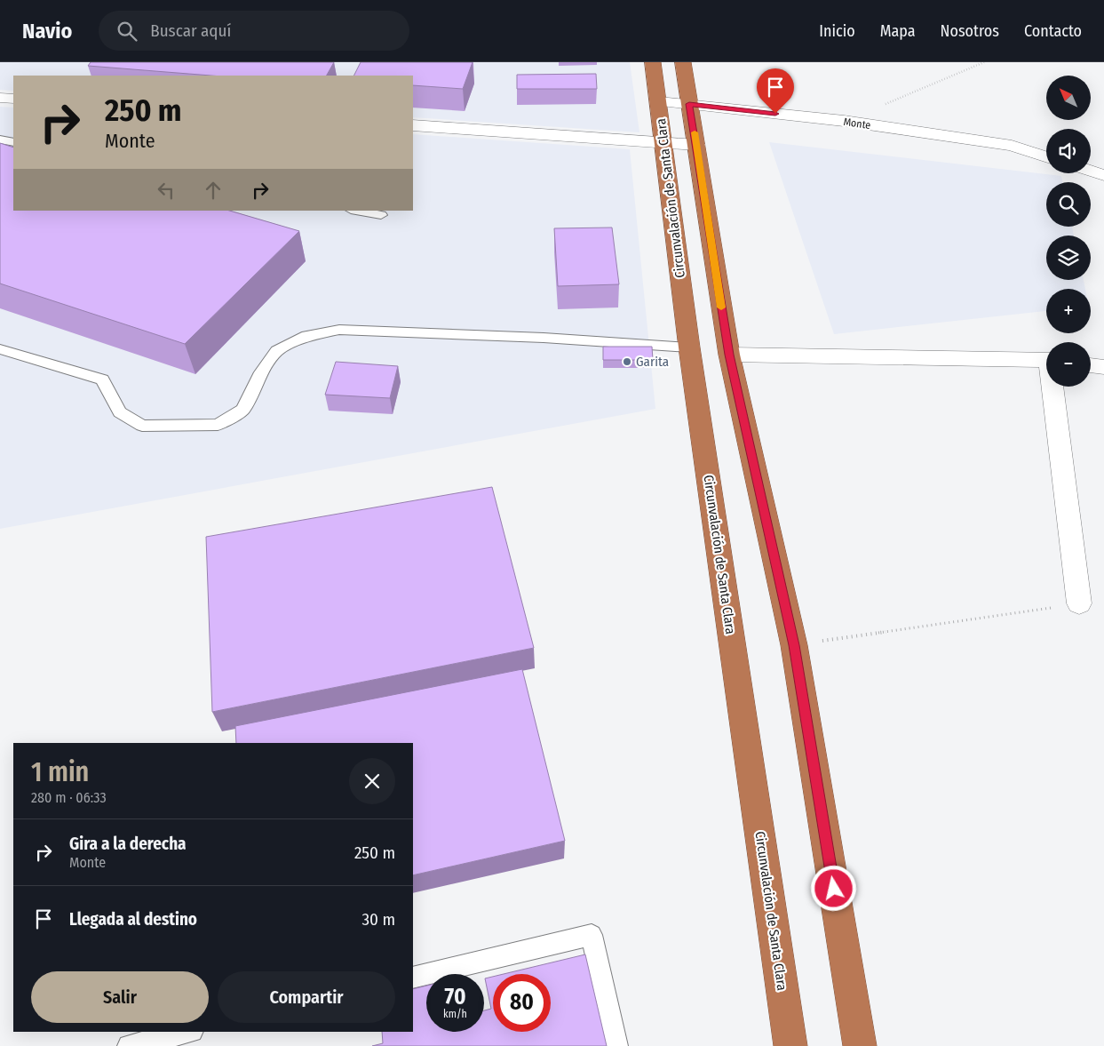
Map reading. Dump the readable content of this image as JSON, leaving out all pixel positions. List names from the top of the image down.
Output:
{
  "streets": {
    "highway": ["Circunvalación de Santa Clara"],
    "street": ["Monte"]
  },
  "crossings": [
    ["Monte", "Circunvalación de Santa Clara"]
  ],
  "places": ["Garita"],
  "north": "top left",
  "page": {
    "header": "Navio",
    "search": "Buscar aquí",
    "nav": [
      "Inicio",
      "Mapa",
      "Nosotros",
      "Contacto"
    ],
    "map_buttons": ["+", "−"],
    "turn": ["250 m", "Monte"],
    "heading": ["1 min", "280 m · 06:33"],
    "list": [
      {
        "name": "Gira a la derecha",
        "note": "Monte",
        "value": "250 m"
      },
      {
        "name": "Llegada al destino",
        "value": "30 m"
      }
    ],
    "buttons": ["Salir", "Compartir"],
    "speed": "70 km/h",
    "limit": "80"
  }
}
